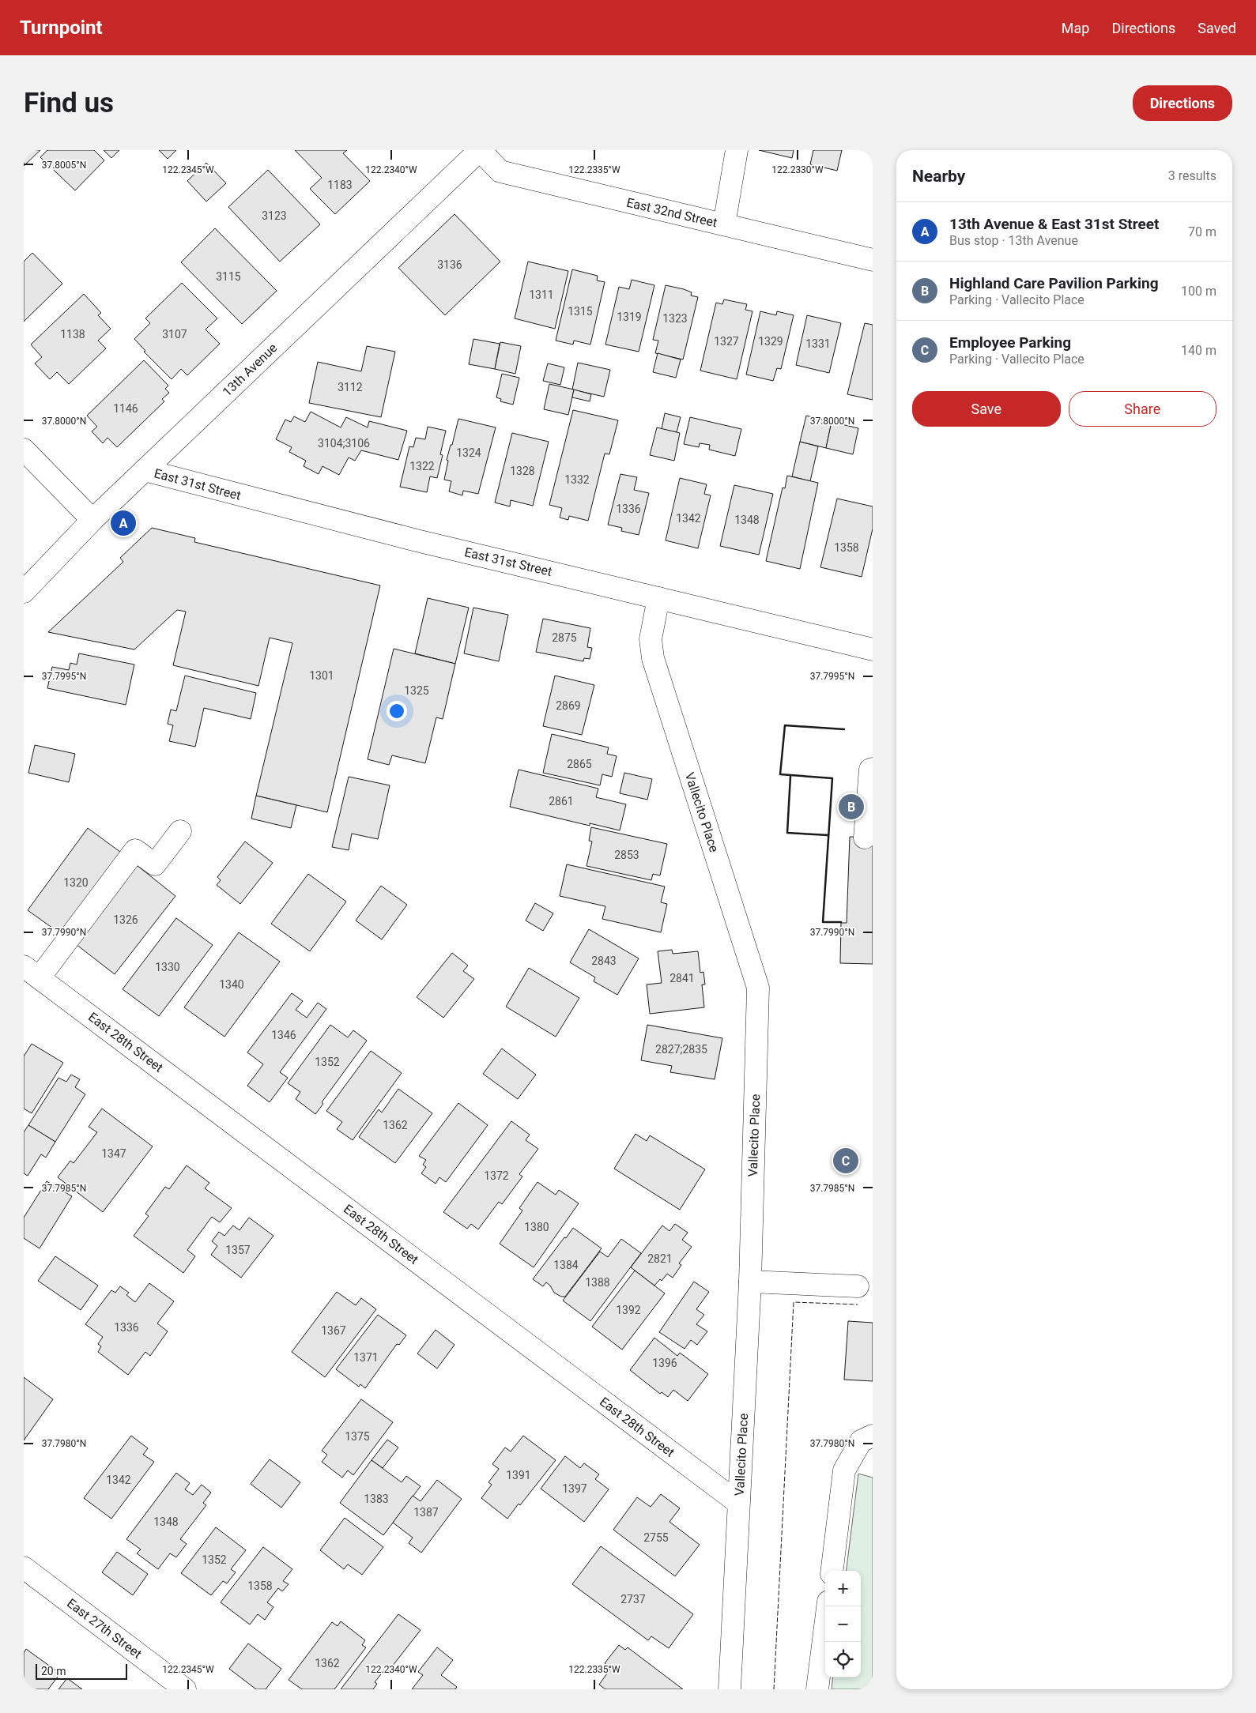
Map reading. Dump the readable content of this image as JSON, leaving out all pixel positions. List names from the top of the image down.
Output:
{
  "streets": {
    "street": [
      "East 32nd Street",
      "13th Avenue",
      "East 31st Street",
      "Vallecito Place",
      "East 28th Street",
      "East 27th Street"
    ]
  },
  "crossings": [
    ["East 32nd Street", "13th Avenue"],
    ["13th Avenue", "East 31st Street"],
    ["East 31st Street", "Vallecito Place"],
    ["Vallecito Place", "East 28th Street"]
  ],
  "house_numbers": [
    "1183",
    "3123",
    "3136",
    "3115",
    "1311",
    "1315",
    "1319",
    "1323",
    "1138",
    "3107",
    "1327",
    "1329",
    "1331",
    "3112",
    "1146",
    "3104;3106",
    "1324",
    "1322",
    "1328",
    "1332",
    "1336",
    "1342",
    "1348",
    "1358",
    "2875",
    "1301",
    "1325",
    "2869",
    "2865",
    "2861",
    "2853",
    "1320",
    "1326",
    "2843",
    "1330",
    "2841",
    "1340",
    "1346",
    "2827;2835",
    "1352",
    "1362",
    "1347",
    "1372",
    "1380",
    "1357",
    "2821",
    "1384",
    "1388",
    "1392",
    "1336",
    "1367",
    "1371",
    "1396",
    "1375",
    "1391",
    "1342",
    "1397",
    "1383",
    "1387",
    "1348",
    "2755",
    "1352",
    "1358",
    "2737",
    "1362"
  ],
  "scale_bar": "20 m",
  "page": {
    "header": "Turnpoint",
    "nav": ["Map", "Directions", "Saved"],
    "buttons": [
      "Directions",
      ["Save", "Share"]
    ],
    "title": "Find us",
    "heading": ["Nearby", "3 results"],
    "list": [
      {
        "mark": "A",
        "name": "13th Avenue & East 31st Street",
        "note": "Bus stop · 13th Avenue",
        "value": "70 m"
      },
      {
        "mark": "B",
        "name": "Highland Care Pavilion Parking",
        "note": "Parking · Vallecito Place",
        "value": "100 m"
      },
      {
        "mark": "C",
        "name": "Employee Parking",
        "note": "Parking · Vallecito Place",
        "value": "140 m"
      }
    ],
    "pins": ["A", "B", "C"],
    "map_buttons": ["+", "−"],
    "scale": "20 m"
  },
  "coordinates": [
    "37.8005°N",
    "122.2345°W",
    "122.2340°W",
    "122.2335°W",
    "122.2330°W",
    "37.8000°N",
    "37.7995°N",
    "37.7990°N",
    "37.7985°N",
    "37.7980°N"
  ]
}
